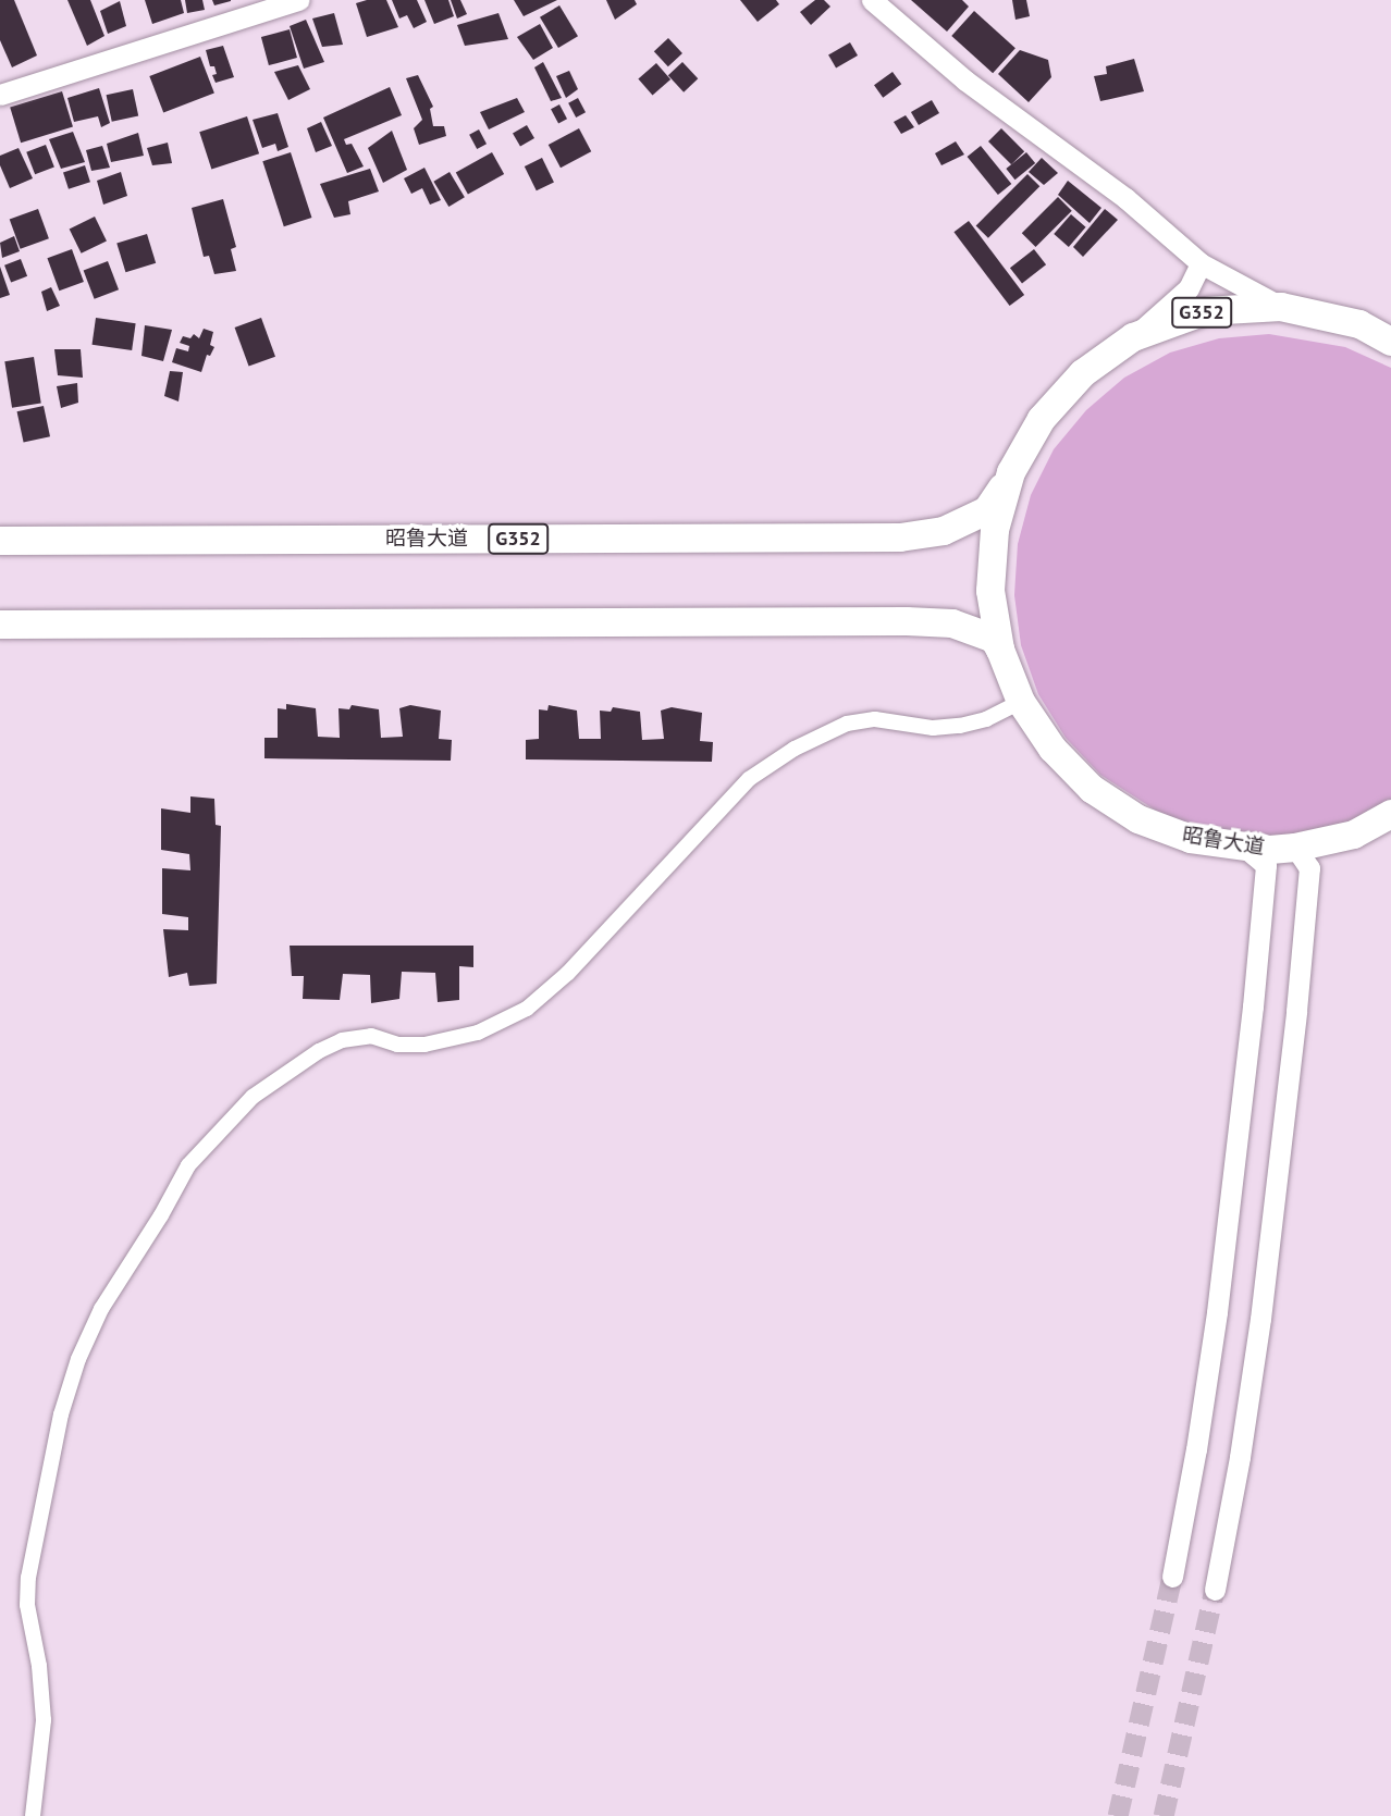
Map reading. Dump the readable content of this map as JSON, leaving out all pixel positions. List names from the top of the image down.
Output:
{
  "streets": {
    "highway": ["G352", "昭鲁大道"]
  }
}
